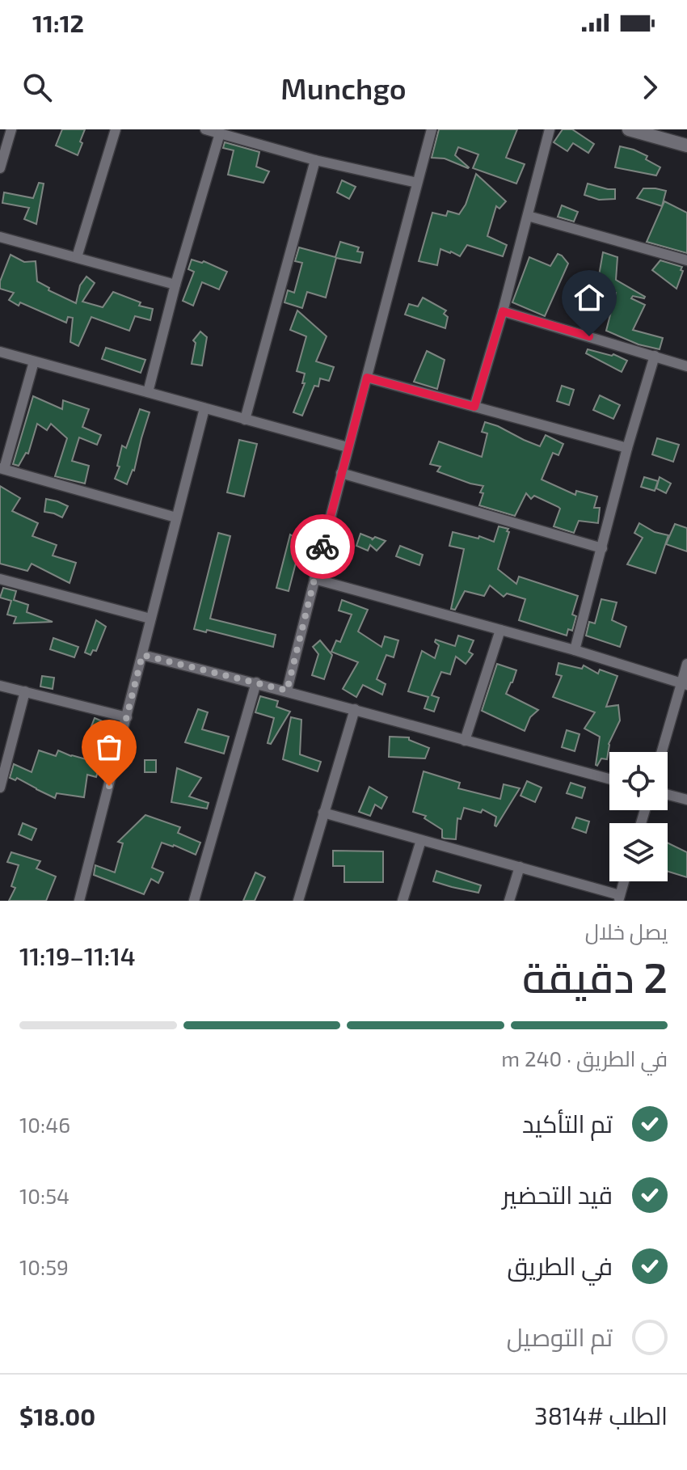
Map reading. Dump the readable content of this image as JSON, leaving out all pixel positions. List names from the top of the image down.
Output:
{
  "page": {
    "status": "11:12",
    "header": "Munchgo",
    "heading": ["2 دقيقة", "يصل خلال", "11:14–11:19"],
    "panel": ["الطلب #3814", "$18.00"],
    "bar": "في الطريق · 240 m",
    "list": [
      ["تم التأكيد", "10:46"],
      ["قيد التحضير", "10:54"],
      ["في الطريق", "10:59"],
      "تم التوصيل"
    ]
  }
}
